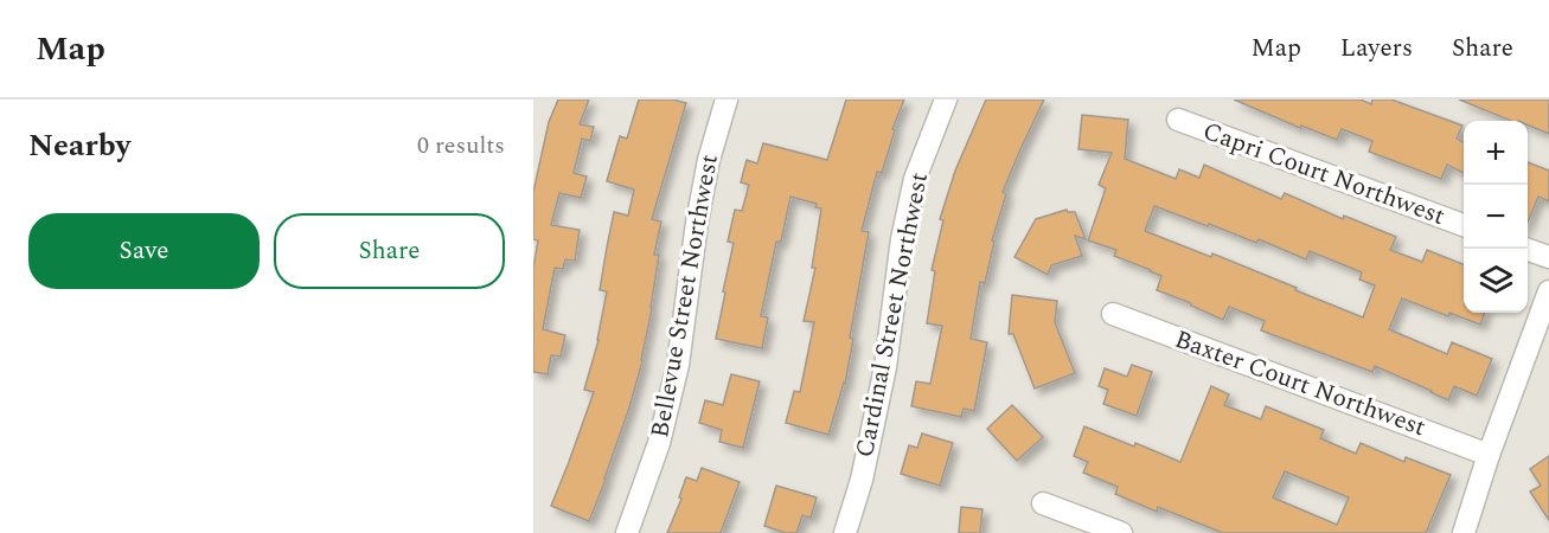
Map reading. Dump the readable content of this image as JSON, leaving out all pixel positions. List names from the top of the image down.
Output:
{
  "streets": {
    "street": [
      "Capri Court Northwest",
      "Bellevue Street Northwest",
      "Cardinal Street Northwest",
      "Baxter Court Northwest"
    ]
  },
  "page": {
    "header": "Map",
    "nav": ["Map", "Layers", "Share"],
    "heading": ["Nearby", "0 results"],
    "map_buttons": ["+", "−"],
    "buttons": ["Save", "Share"]
  }
}
